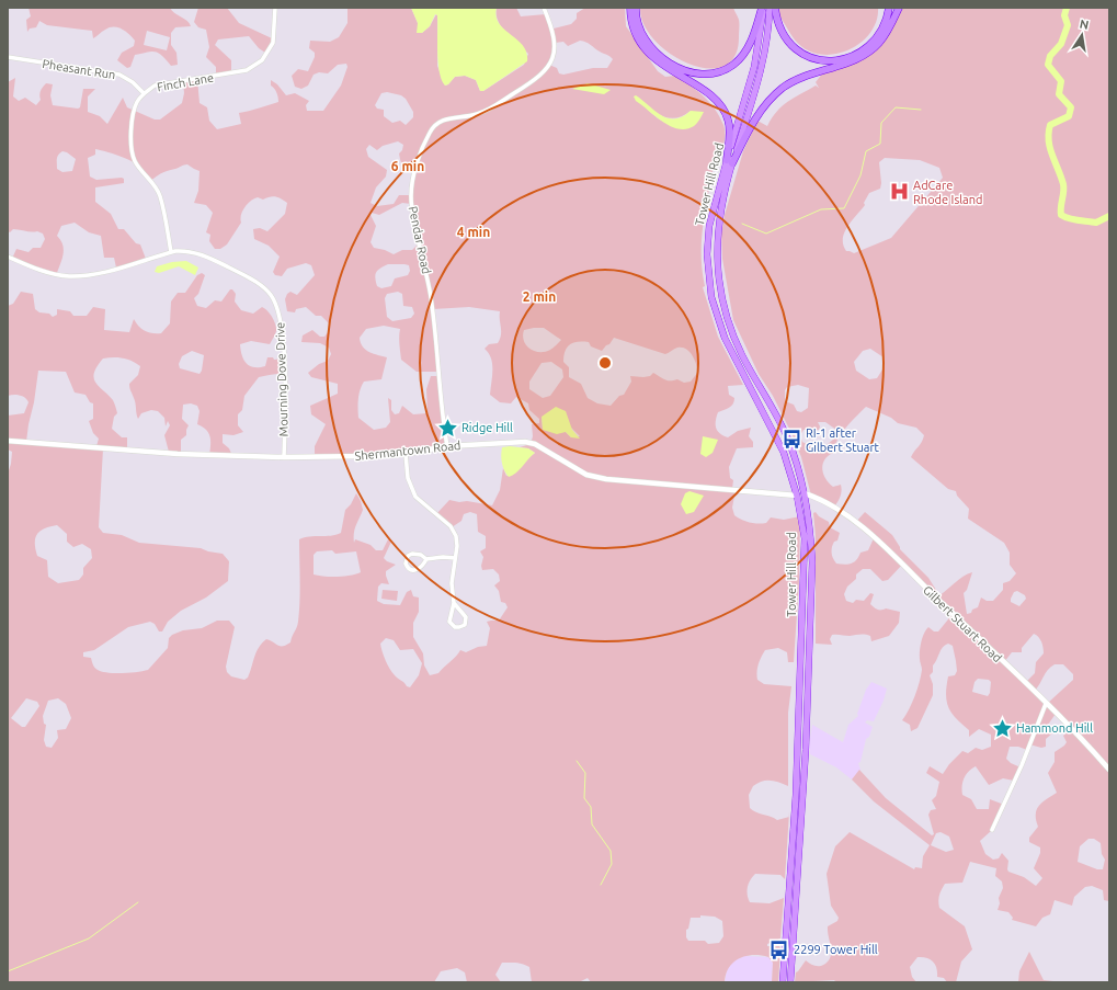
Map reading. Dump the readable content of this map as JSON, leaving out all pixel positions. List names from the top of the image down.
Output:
{
  "streets": {
    "highway": ["Tower Hill Road"],
    "street": [
      "Pheasant Run",
      "Finch Lane",
      "Pendar Road",
      "Mourning Dove Drive",
      "Shermantown Road",
      "Gilbert Stuart Road"
    ]
  },
  "crossings": [
    ["Pheasant Run", "Finch Lane"],
    ["Finch Lane", "Mourning Dove Drive"],
    ["Tower Hill Road", "Shermantown Road"],
    ["Tower Hill Road", "Gilbert Stuart Road"],
    ["Pendar Road", "Shermantown Road"],
    ["Mourning Dove Drive", "Shermantown Road"]
  ],
  "places": {
    "hospital": ["AdCare Rhode Island"],
    "place": ["Ridge Hill", "Hammond Hill"],
    "bus stop": ["RI-1 after Gilbert Stuart", "2299 Tower Hill"]
  },
  "north": "top",
  "rings": ["6 min", "4 min", "2 min"]
}
